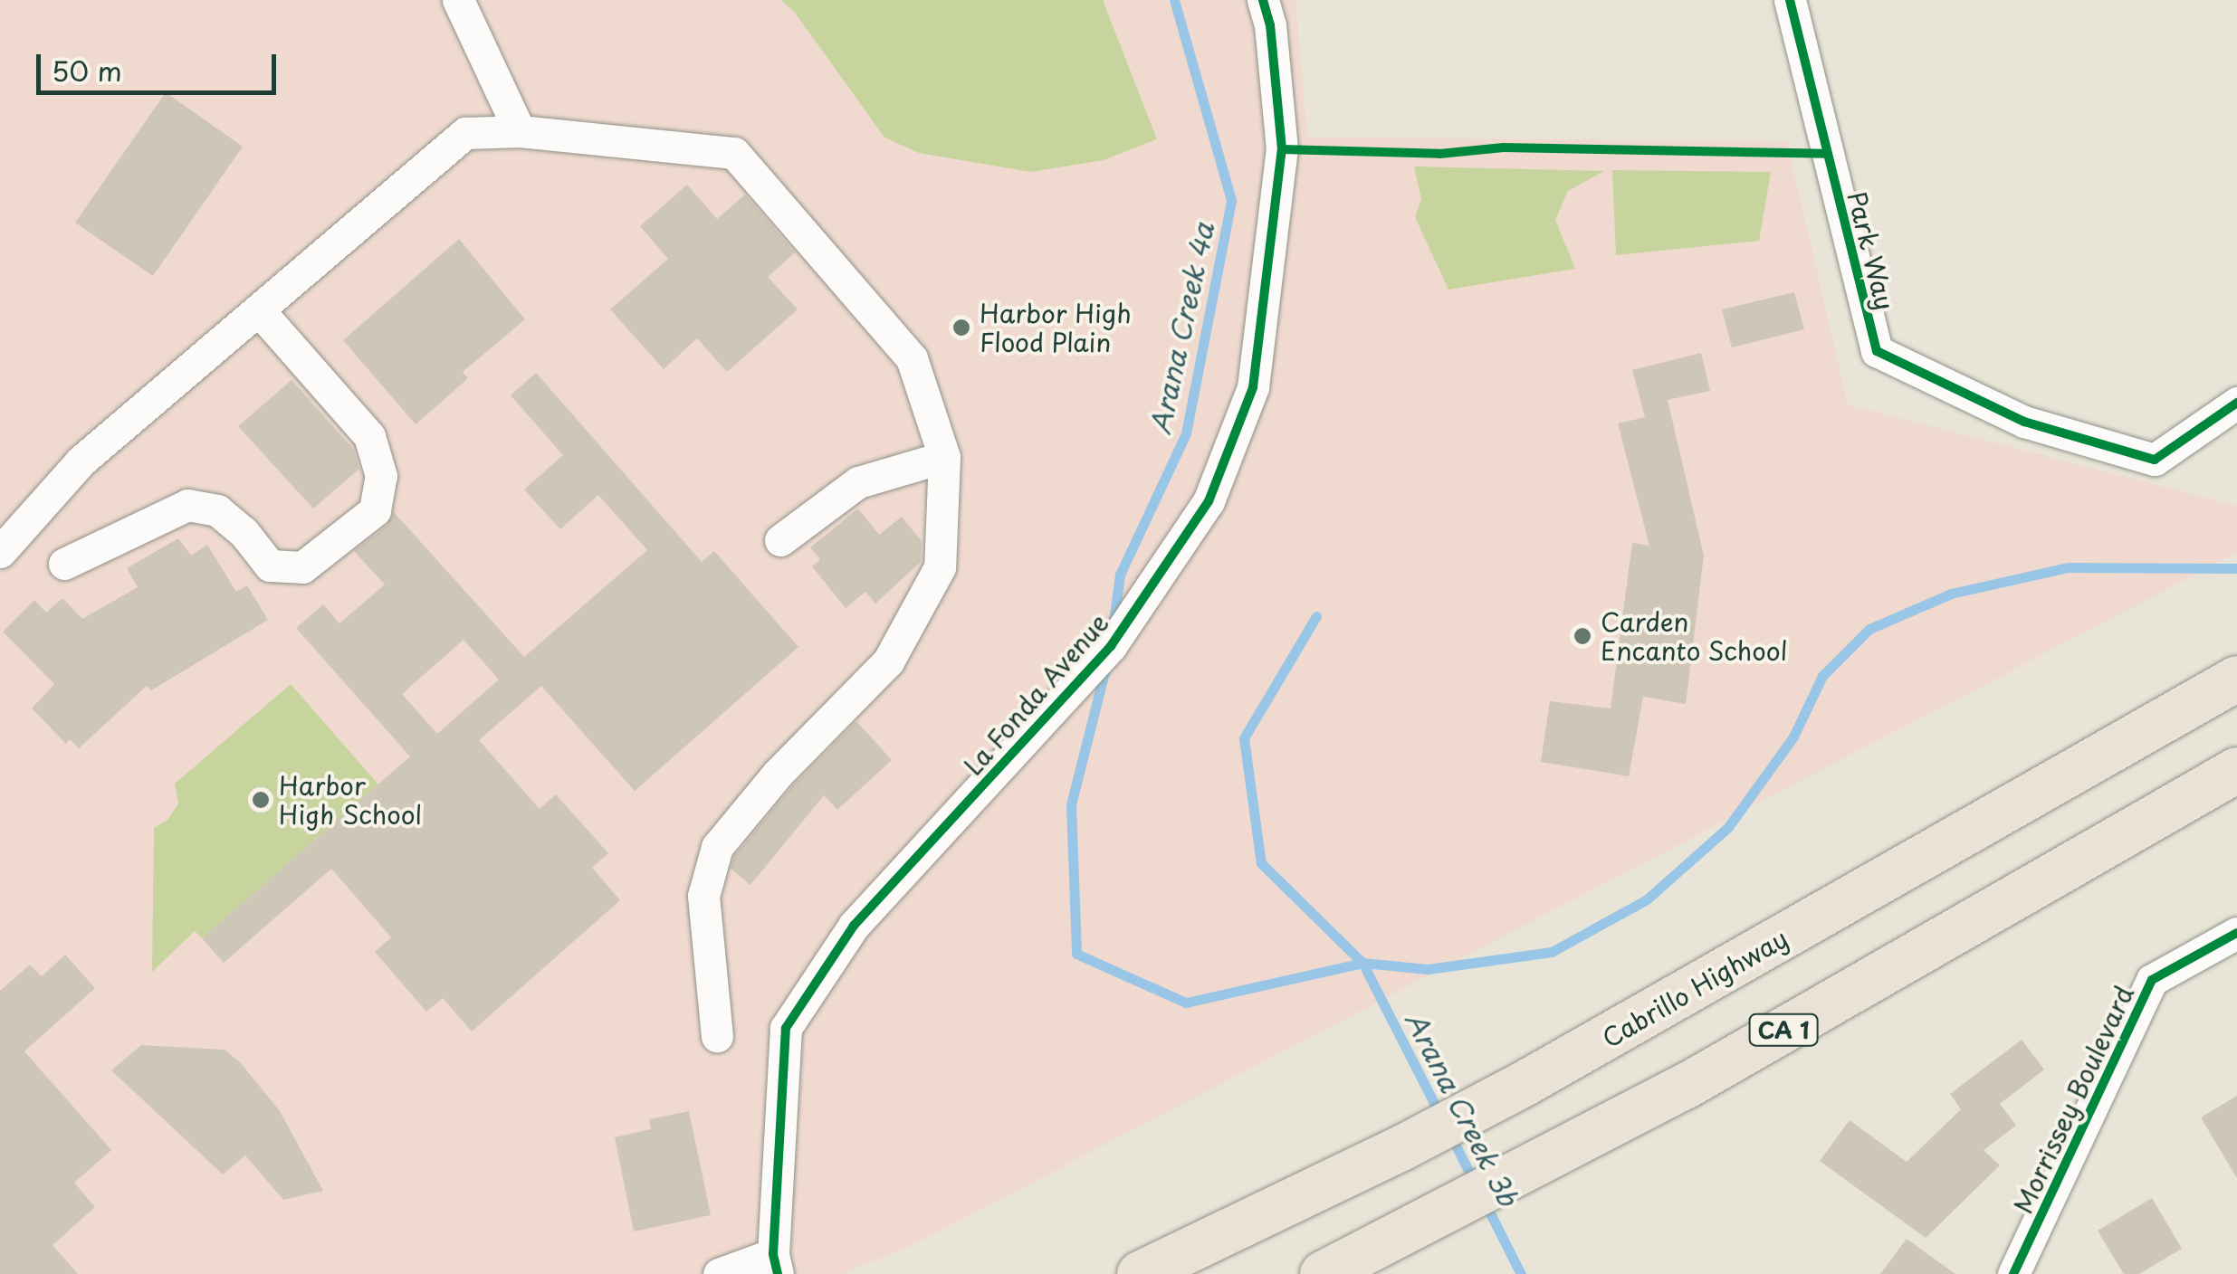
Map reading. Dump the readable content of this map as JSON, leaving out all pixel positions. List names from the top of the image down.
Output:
{
  "streets": {
    "highway": ["Cabrillo Highway", "CA 1"],
    "street": ["Park Way", "La Fonda Avenue", "Morrissey Boulevard"]
  },
  "water": ["Arana Creek 4a", "Arana Creek 3b"],
  "places": ["Harbor High Flood Plain", "Carden Encanto School", "Harbor High School"],
  "scale_bar": "50 m"
}
